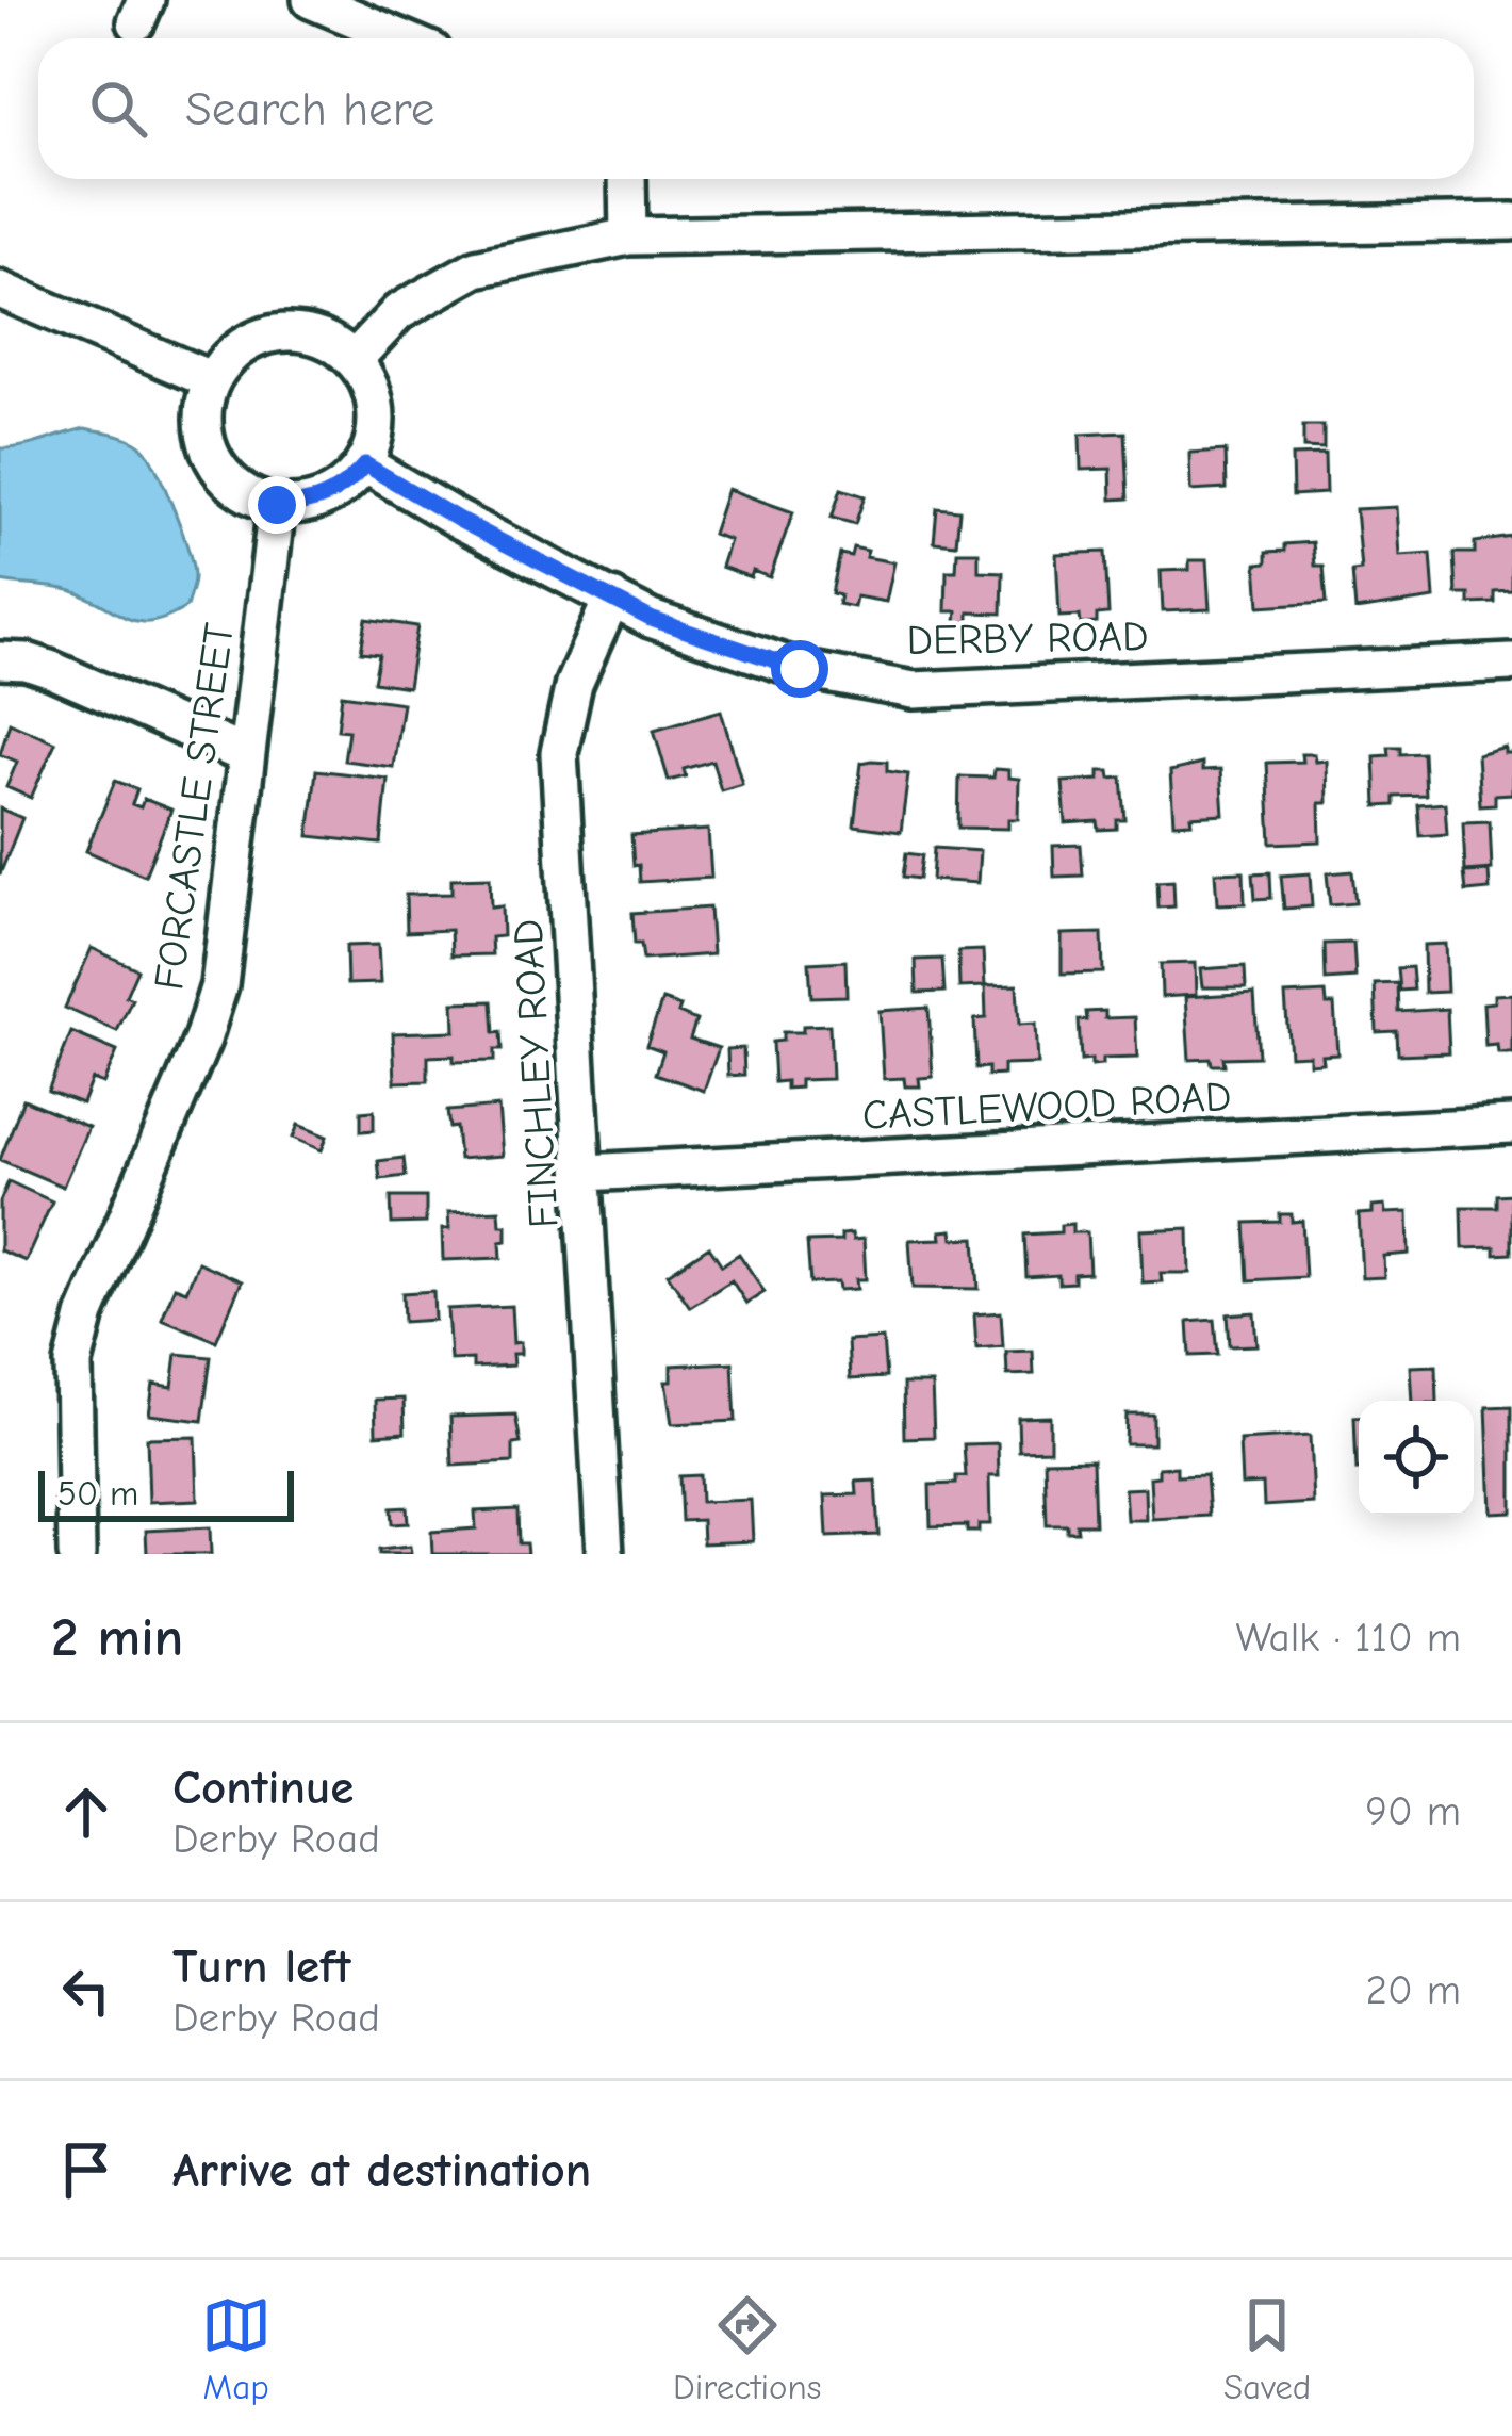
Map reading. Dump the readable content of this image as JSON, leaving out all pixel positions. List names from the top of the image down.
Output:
{
  "streets": {
    "street": [
      "DERBY ROAD",
      "FORCASTLE STREET",
      "FINCHLEY ROAD",
      "CASTLEWOOD ROAD"
    ]
  },
  "crossings": [
    ["DERBY ROAD", "FORCASTLE STREET"],
    ["DERBY ROAD", "FINCHLEY ROAD"],
    ["FINCHLEY ROAD", "CASTLEWOOD ROAD"]
  ],
  "scale_bar": "50 m",
  "page": {
    "search": "Search here",
    "scale": "50 m",
    "heading": ["2 min", "Walk · 110 m"],
    "list": [
      ["Continue", "Derby Road", "90 m"],
      ["Turn left", "Derby Road", "20 m"],
      "Arrive at destination"
    ],
    "nav": ["Map", "Directions", "Saved"]
  }
}
